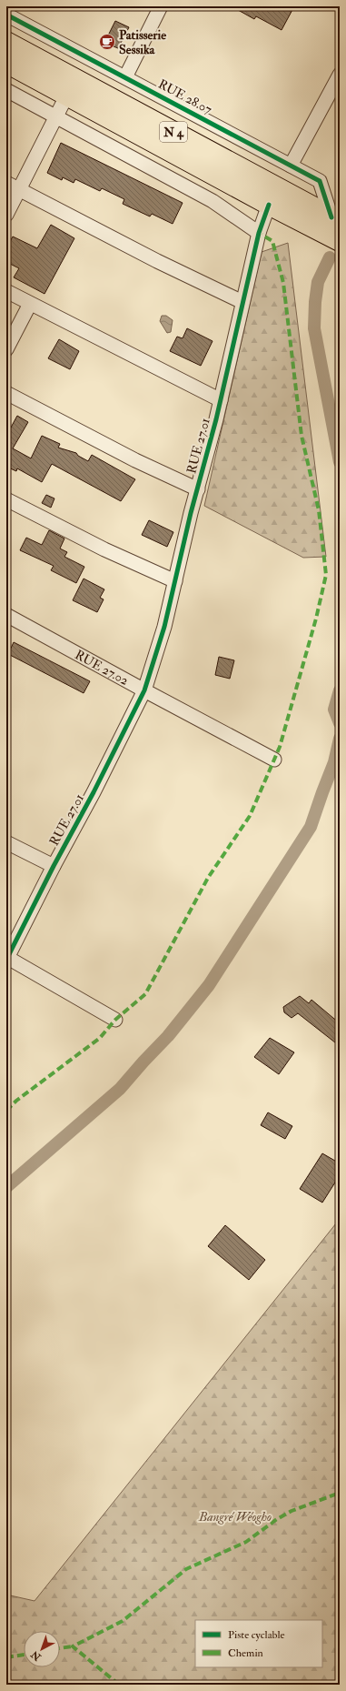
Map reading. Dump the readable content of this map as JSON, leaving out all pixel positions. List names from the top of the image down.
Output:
{
  "streets": {
    "highway": ["N 4"],
    "street": ["RUE 28.07", "RUE 27.01", "RUE 27.02"]
  },
  "crossings": [
    ["RUE 28.07", "N 4"],
    ["N 4", "RUE 27.01"],
    ["RUE 27.01", "RUE 27.02"]
  ],
  "parks": ["Bangré Wéogho"],
  "places": {
    "cafe": ["Patisserie Sessika"]
  },
  "legend": ["Piste cyclable", "Chemin"],
  "north": "bottom left"
}
